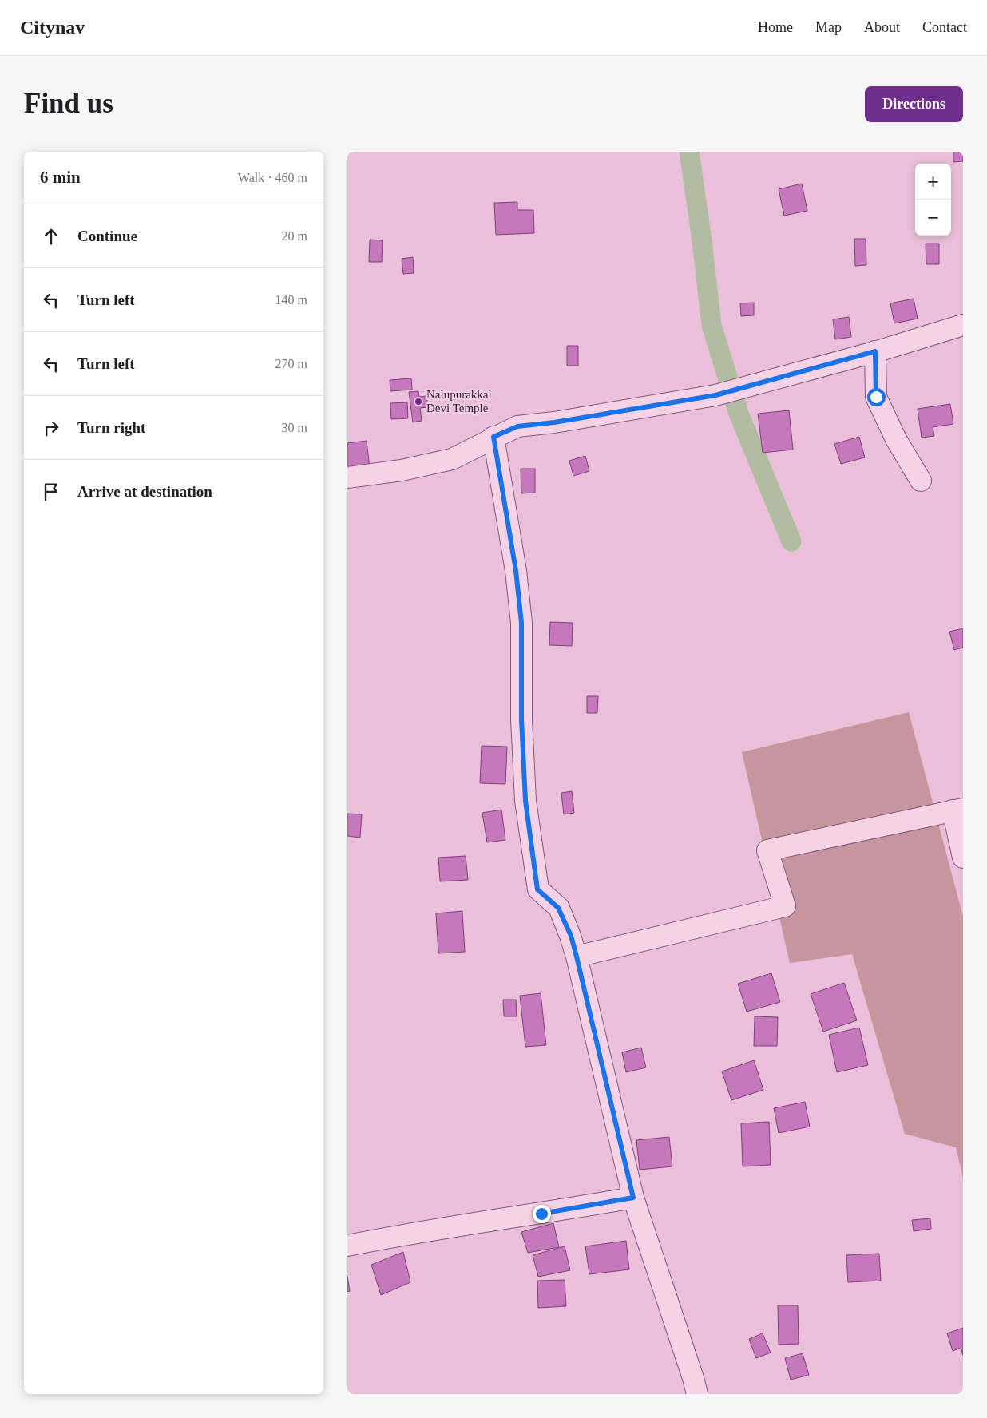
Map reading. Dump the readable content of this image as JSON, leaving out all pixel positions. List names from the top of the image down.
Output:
{
  "places": ["Nalupurakkal Devi Temple"],
  "page": {
    "header": "Citynav",
    "nav": [
      "Home",
      "Map",
      "About",
      "Contact"
    ],
    "buttons": "Directions",
    "title": "Find us",
    "heading": ["6 min", "Walk · 460 m"],
    "map_buttons": ["+", "−"],
    "list": [
      ["Continue", "20 m"],
      ["Turn left", "140 m"],
      ["Turn left", "270 m"],
      ["Turn right", "30 m"],
      "Arrive at destination"
    ]
  }
}
